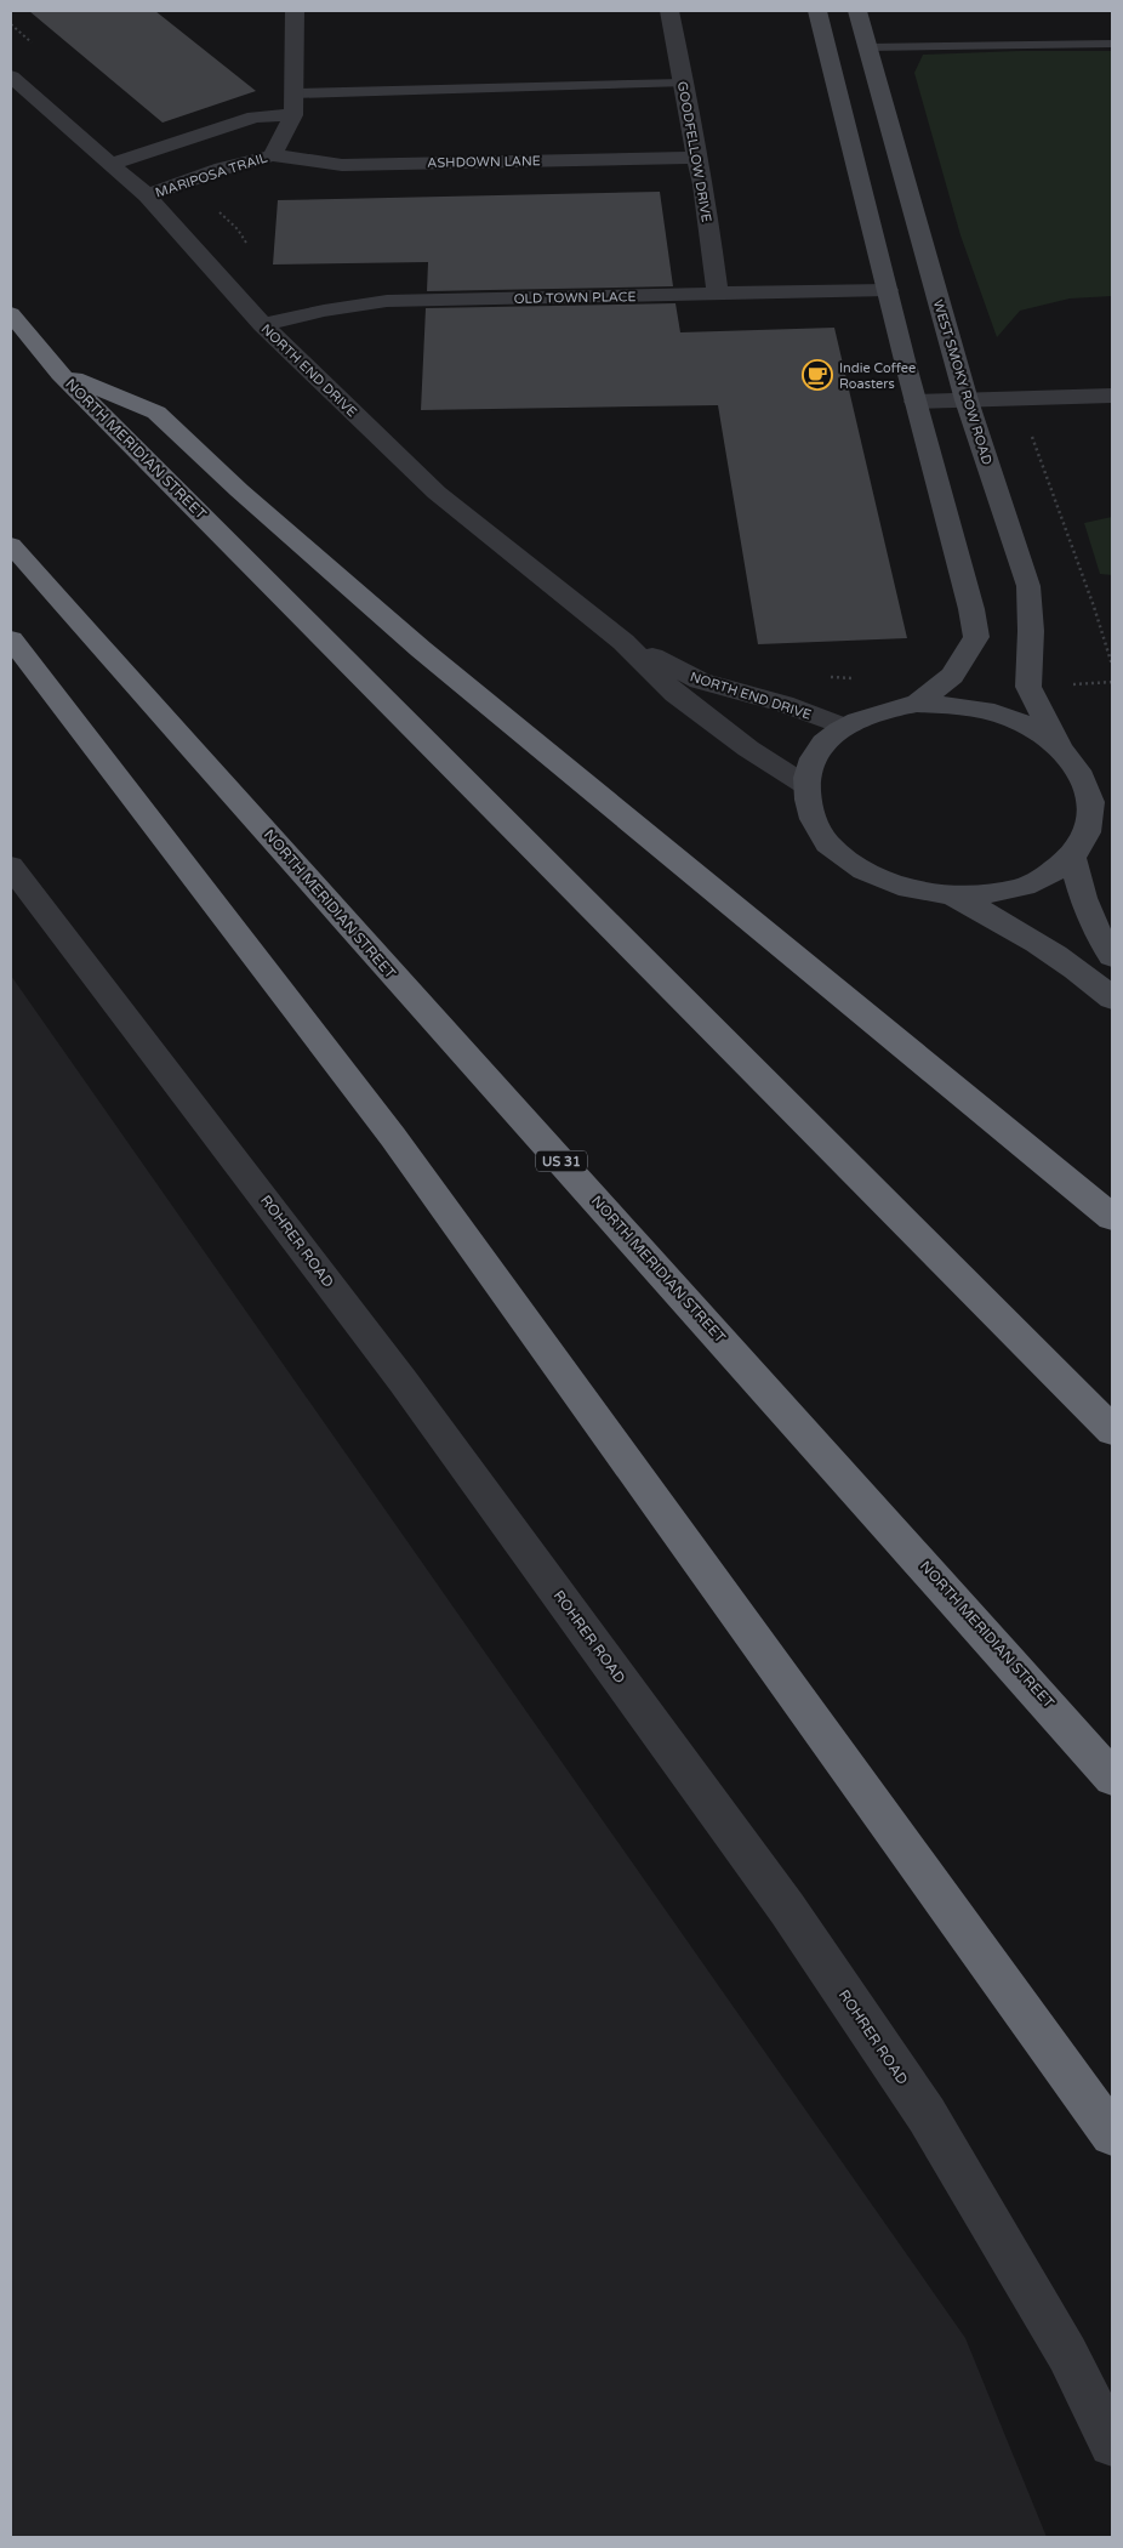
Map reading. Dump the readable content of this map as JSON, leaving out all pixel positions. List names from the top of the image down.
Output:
{
  "streets": {
    "highway": ["NORTH MERIDIAN STREET", "US 31"],
    "street": [
      "GOODFELLOW DRIVE",
      "ASHDOWN LANE",
      "MARIPOSA TRAIL",
      "OLD TOWN PLACE",
      "NORTH END DRIVE",
      "WEST SMOKY ROW ROAD",
      "ROHRER ROAD"
    ]
  },
  "crossings": [
    ["GOODFELLOW DRIVE", "ASHDOWN LANE"],
    ["GOODFELLOW DRIVE", "OLD TOWN PLACE"],
    ["ASHDOWN LANE", "MARIPOSA TRAIL"],
    ["MARIPOSA TRAIL", "NORTH END DRIVE"],
    ["OLD TOWN PLACE", "NORTH END DRIVE"]
  ],
  "places": {
    "cafe": ["Indie Coffee Roasters"]
  }
}
